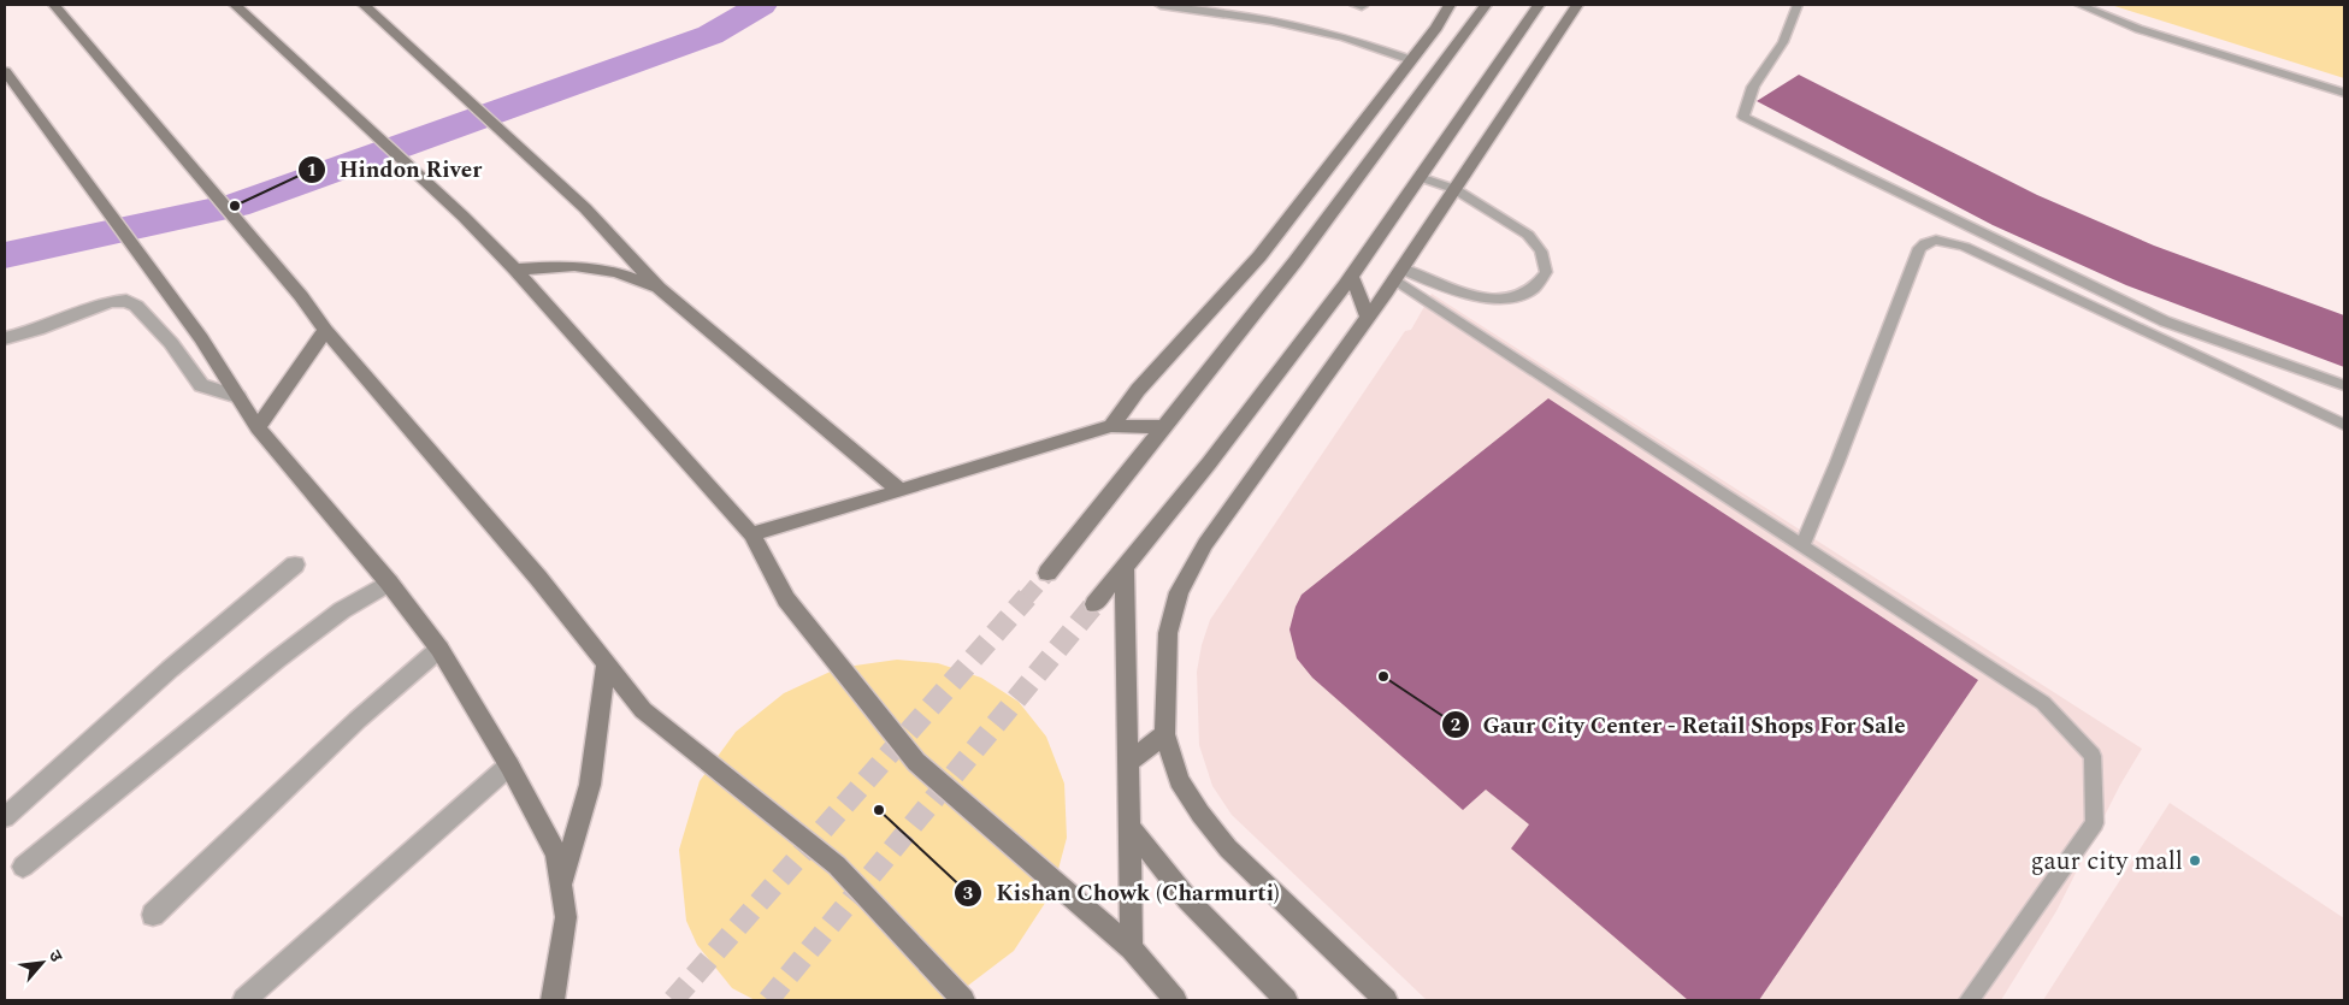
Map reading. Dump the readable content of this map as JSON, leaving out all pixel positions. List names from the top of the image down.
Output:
{
  "places": [
    "Hindon River",
    "Gaur City Center - Retail Shops For Sale",
    "Kishan Chowk (Charmurti)",
    "gaur city mall"
  ],
  "north": "top right"
}
